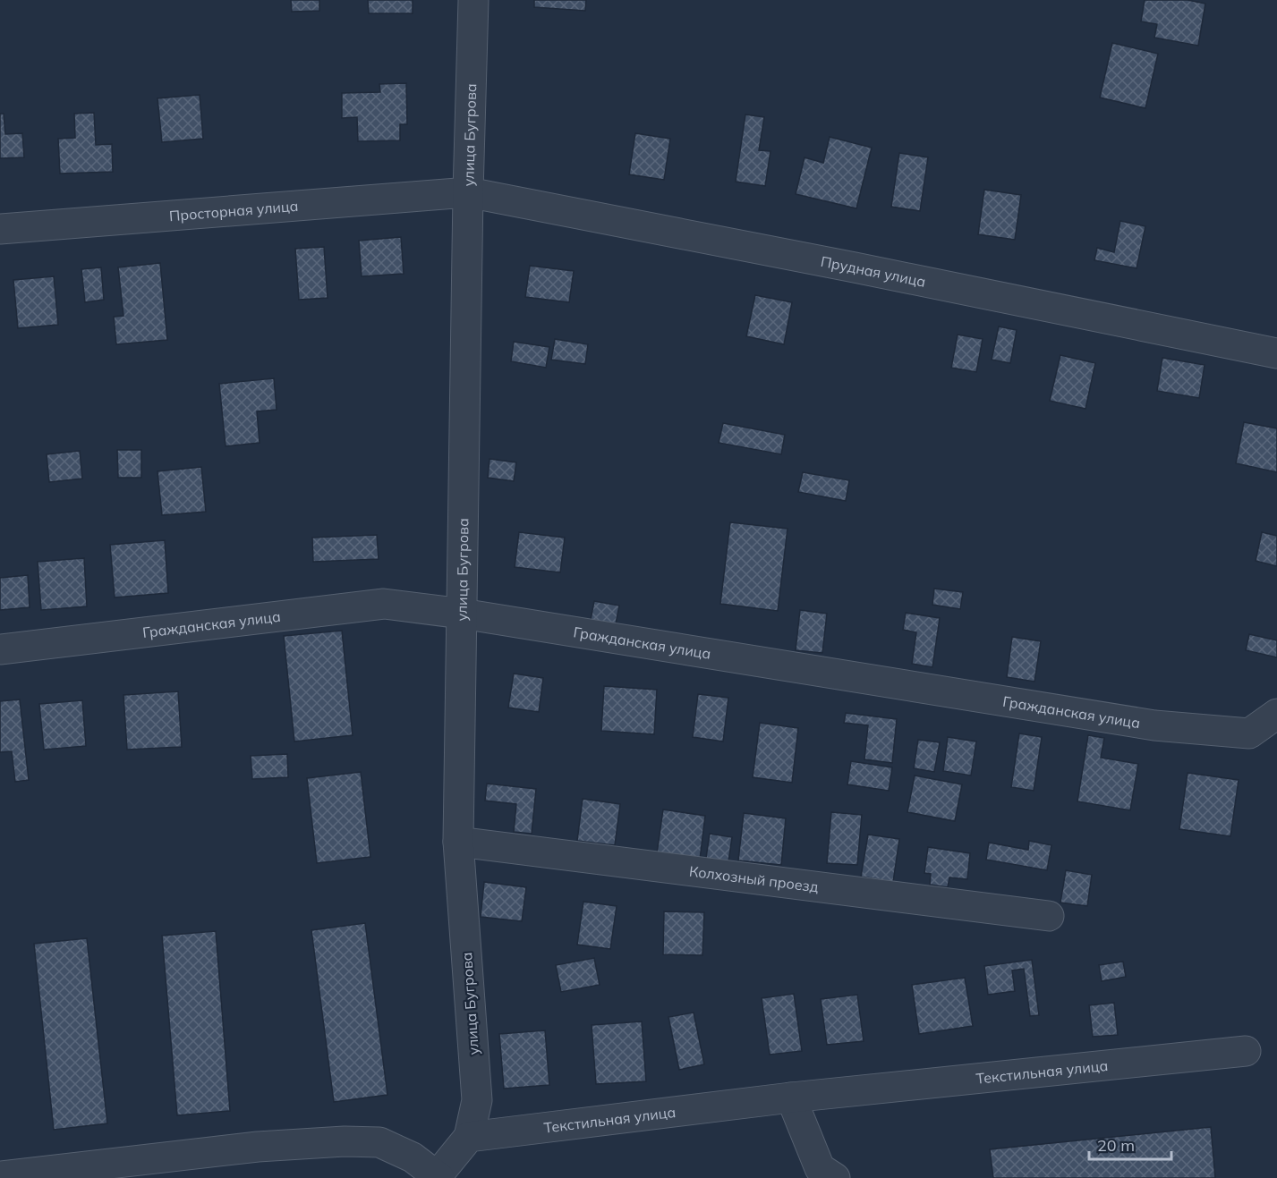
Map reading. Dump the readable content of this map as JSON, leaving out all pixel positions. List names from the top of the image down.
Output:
{
  "streets": {
    "street": [
      "улица Бугрова",
      "Просторная улица",
      "Прудная улица",
      "Гражданская улица",
      "Колхозный проезд",
      "Текстильная улица"
    ]
  },
  "crossings": [
    ["улица Бугрова", "Просторная улица"],
    ["улица Бугрова", "Прудная улица"],
    ["улица Бугрова", "Гражданская улица"],
    ["улица Бугрова", "Колхозный проезд"],
    ["улица Бугрова", "Текстильная улица"],
    ["Просторная улица", "Прудная улица"]
  ],
  "scale_bar": "20 m"
}
